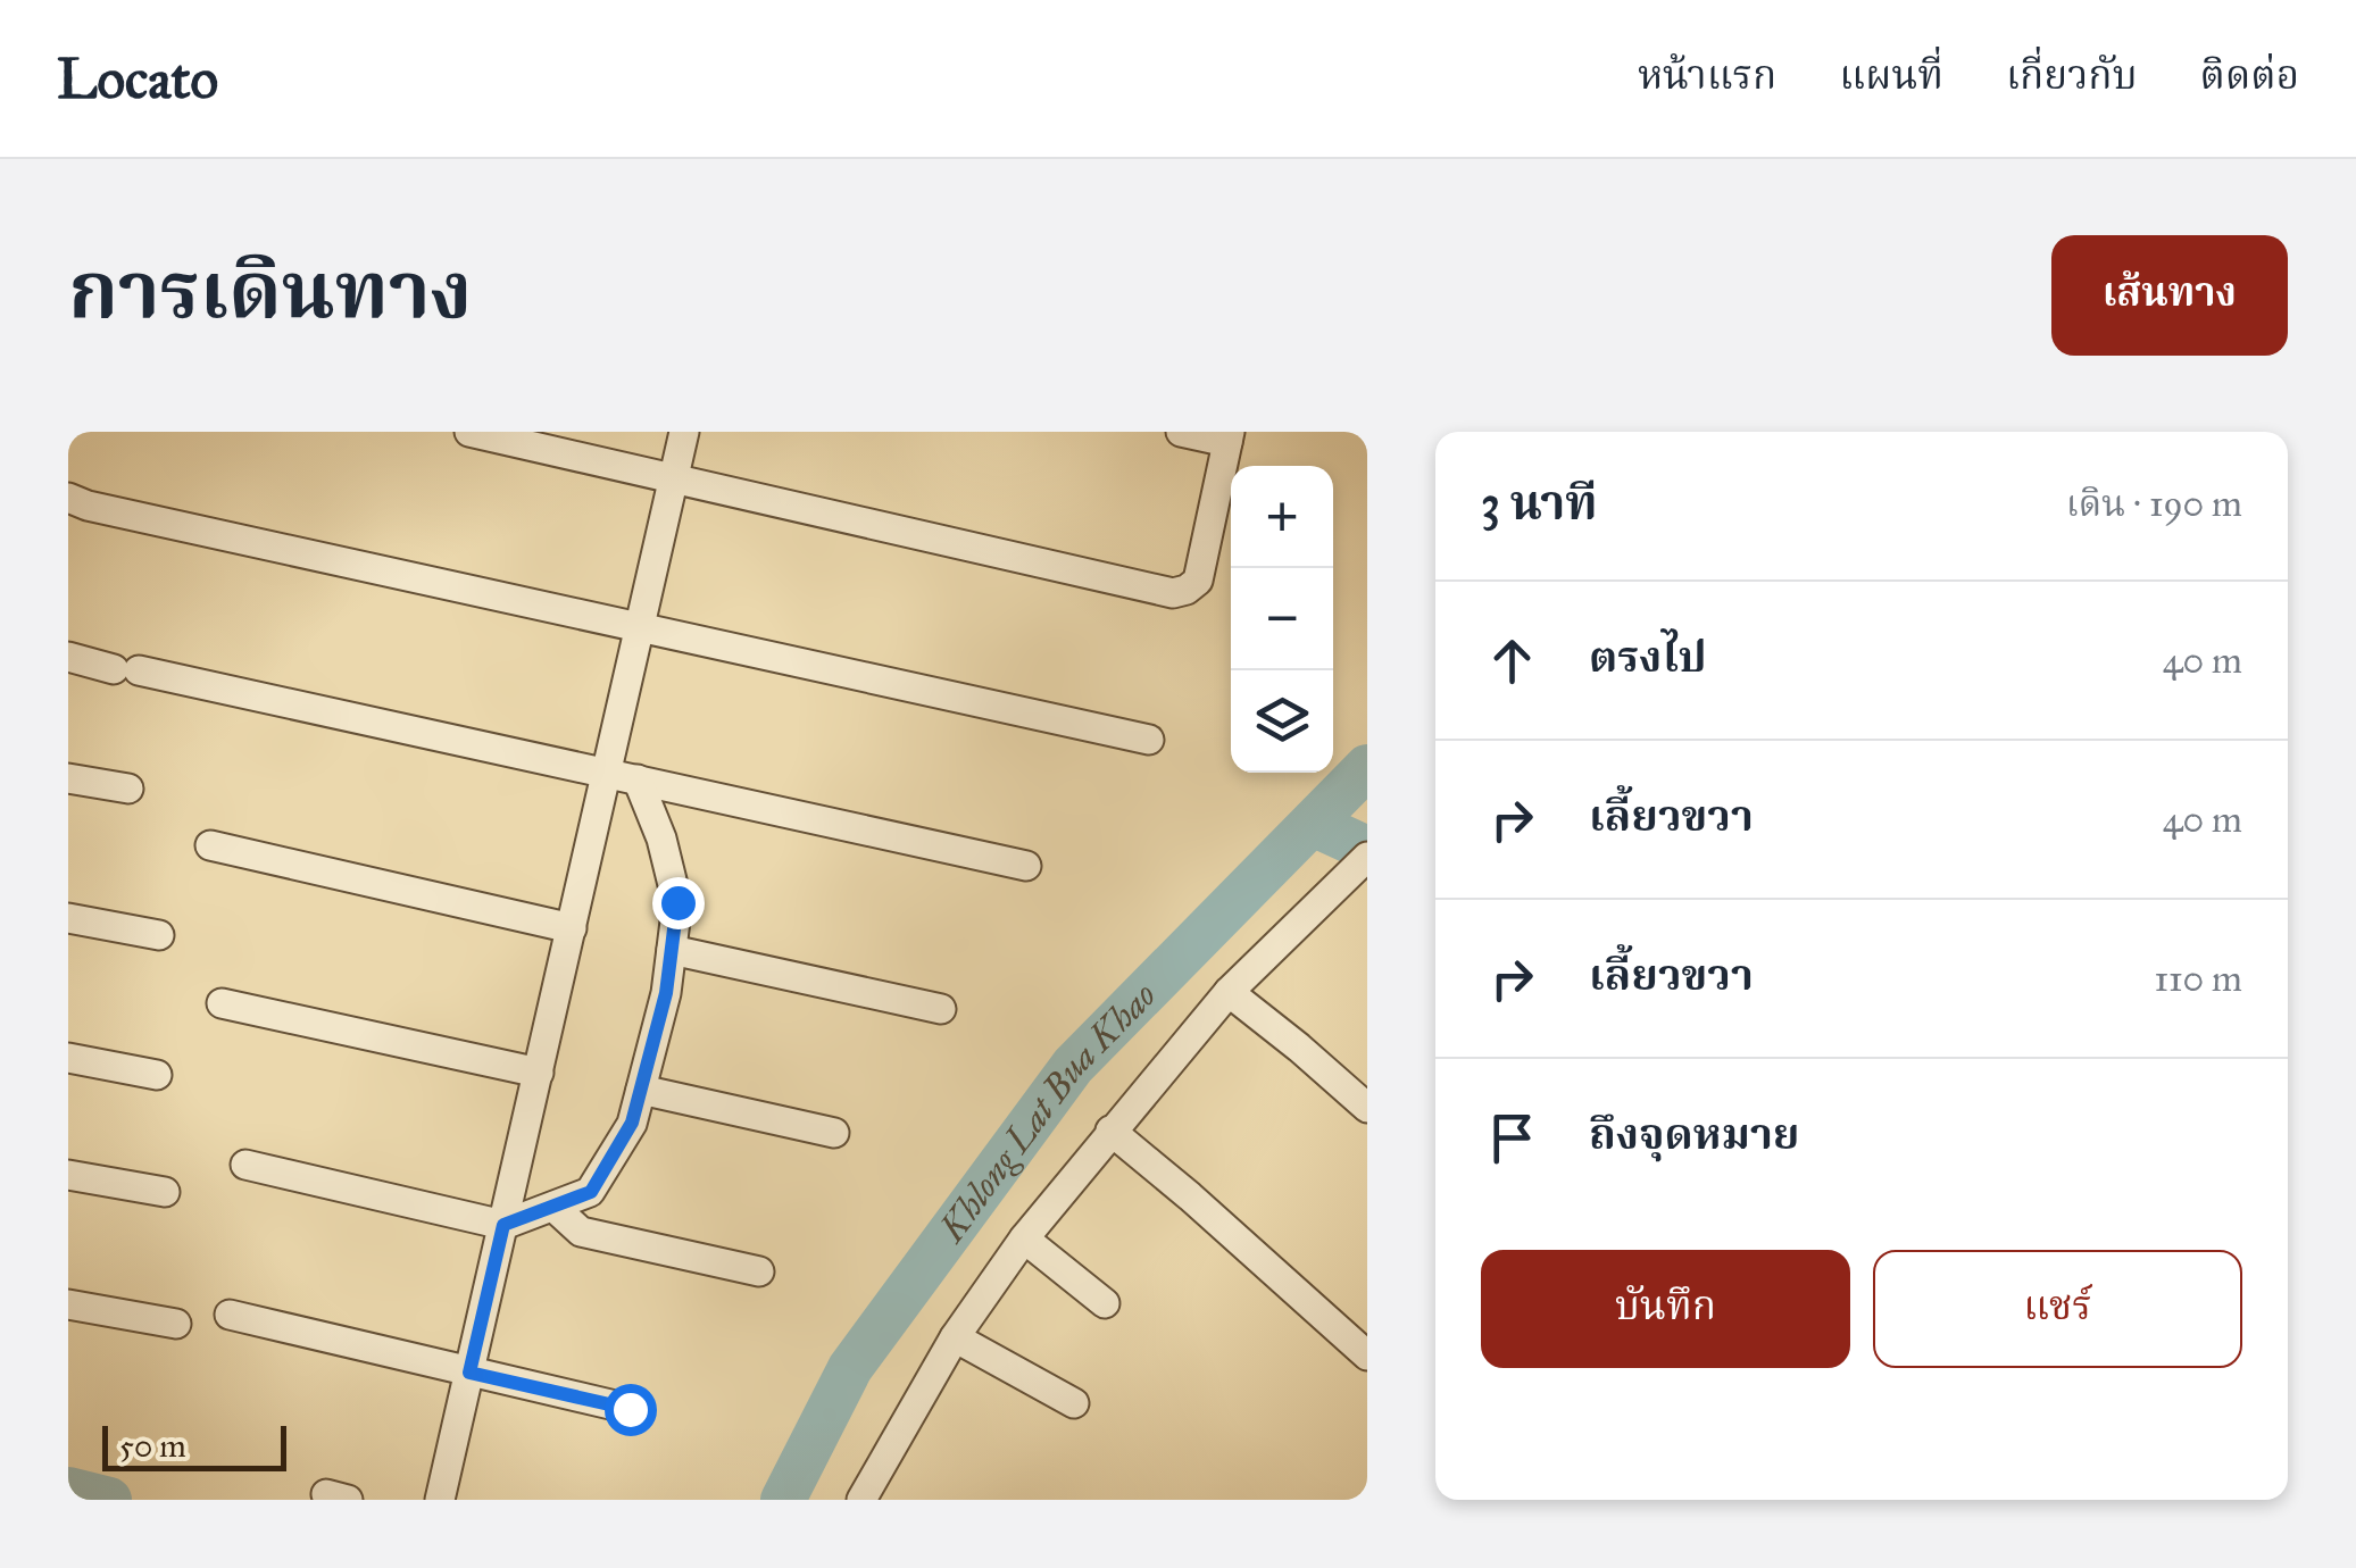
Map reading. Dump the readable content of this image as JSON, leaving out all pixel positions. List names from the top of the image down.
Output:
{
  "water": ["Khlong Lat Bua Khao"],
  "scale_bar": "50 m",
  "page": {
    "header": "Locato",
    "nav": [
      "หน้าแรก",
      "แผนที่",
      "เกี่ยวกับ",
      "ติดต่อ"
    ],
    "title": "การเดินทาง",
    "buttons": [
      "เส้นทาง",
      ["บันทึก", "แชร์"]
    ],
    "heading": ["3 นาที", "เดิน · 190 m"],
    "map_buttons": ["+", "−"],
    "list": [
      ["ตรงไป", "40 m"],
      ["เลี้ยวขวา", "40 m"],
      ["เลี้ยวขวา", "110 m"],
      "ถึงจุดหมาย"
    ],
    "scale": "50 m"
  }
}
